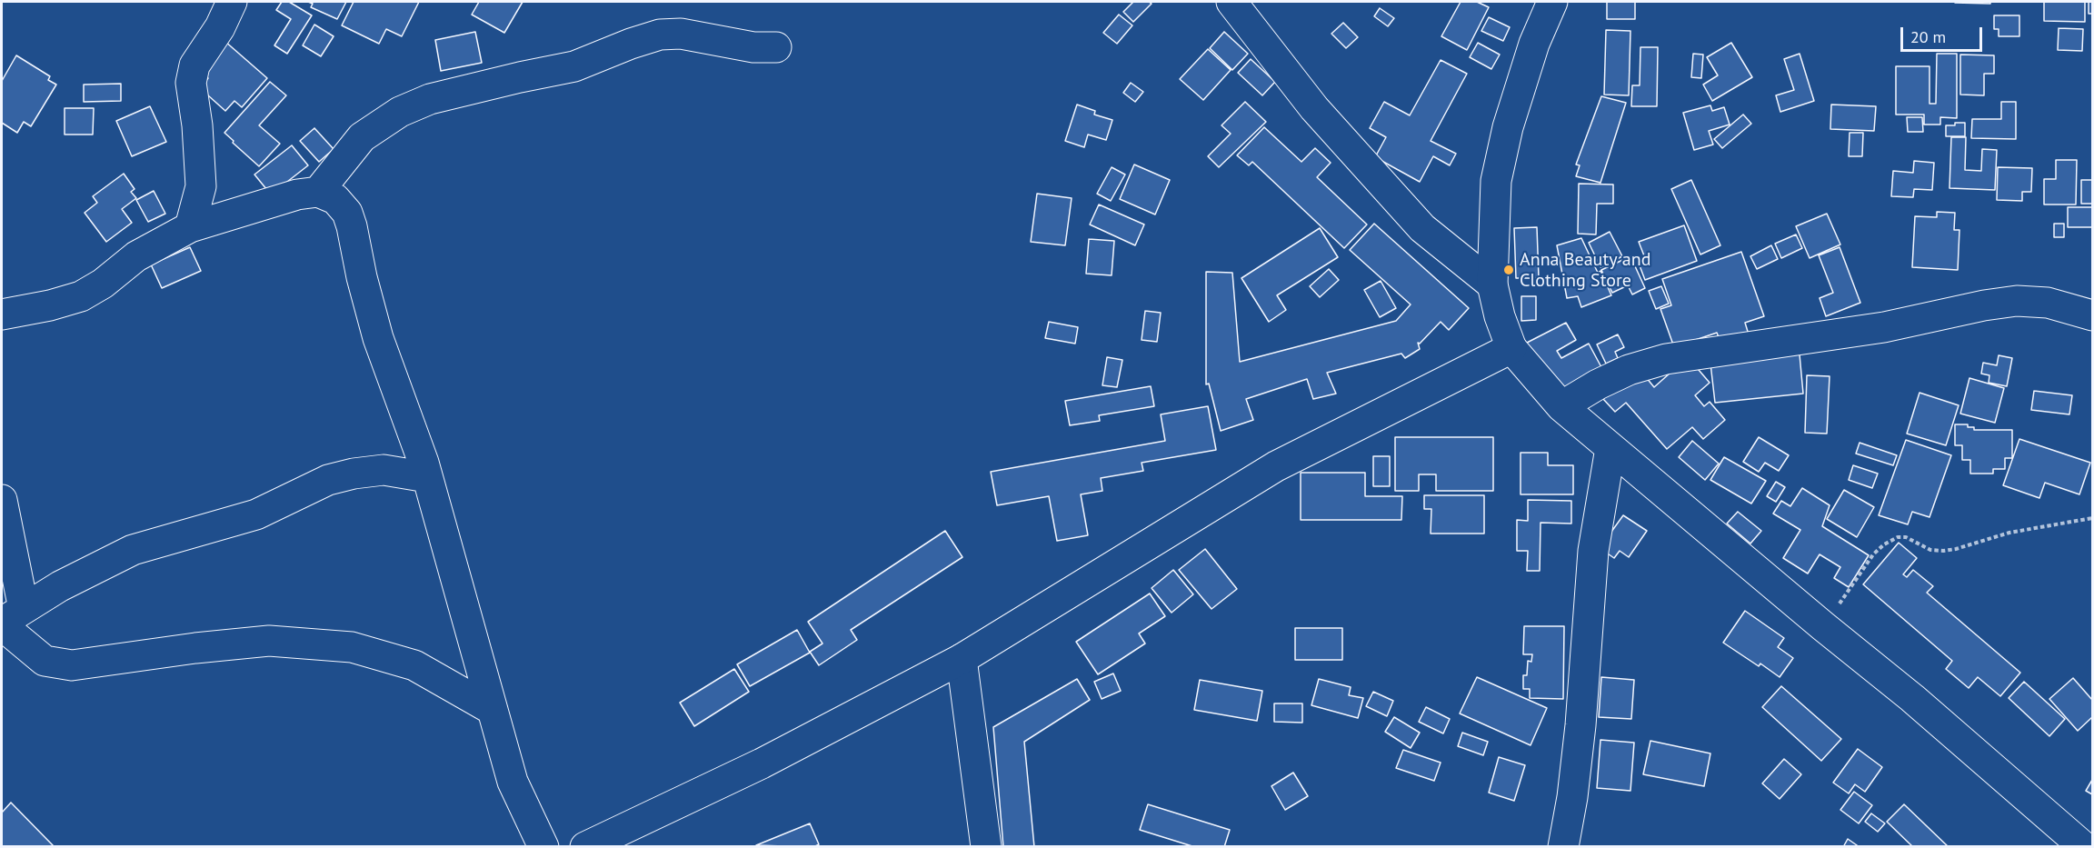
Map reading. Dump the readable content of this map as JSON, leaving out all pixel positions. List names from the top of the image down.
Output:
{
  "places": ["Anna Beauty and Clothing Store"],
  "scale_bar": "20 m"
}
